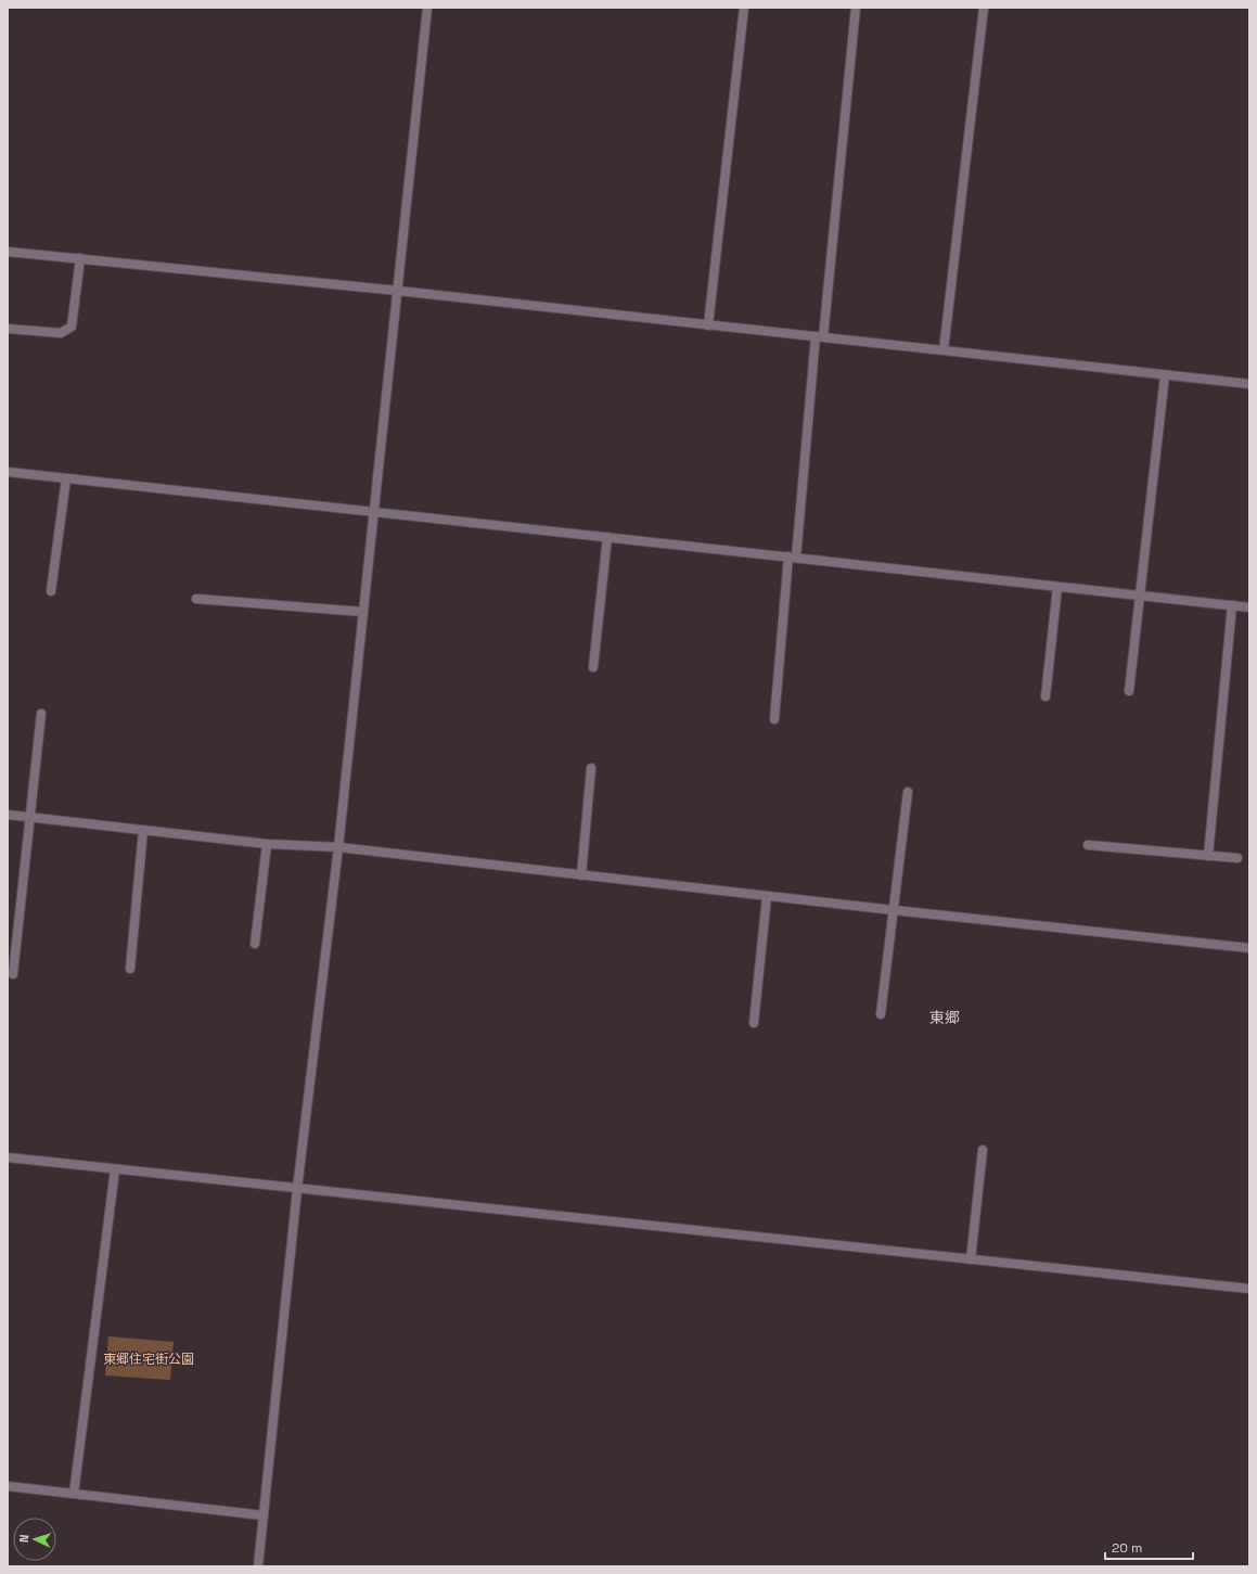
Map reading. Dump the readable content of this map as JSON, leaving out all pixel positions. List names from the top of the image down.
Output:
{
  "districts": ["東郷"],
  "parks": ["東郷住宅街公園"],
  "scale_bar": "20 m",
  "north": "left"
}
